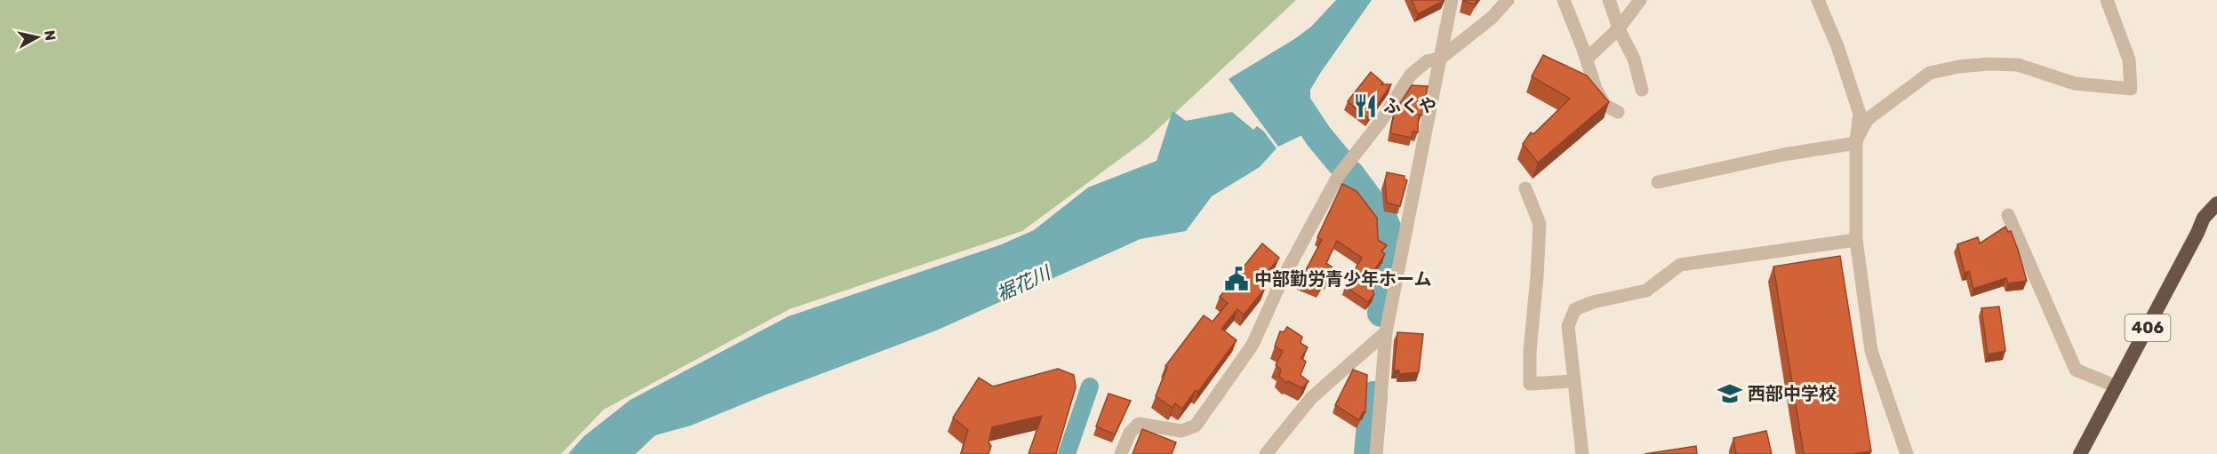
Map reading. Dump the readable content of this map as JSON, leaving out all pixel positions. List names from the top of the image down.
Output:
{
  "streets": {
    "highway": ["406"]
  },
  "water": ["裾花川"],
  "places": {
    "restaurant": ["ふくや"],
    "public building": ["中部勤労青少年ホーム"],
    "school or university": ["西部中学校"]
  },
  "north": "right"
}
